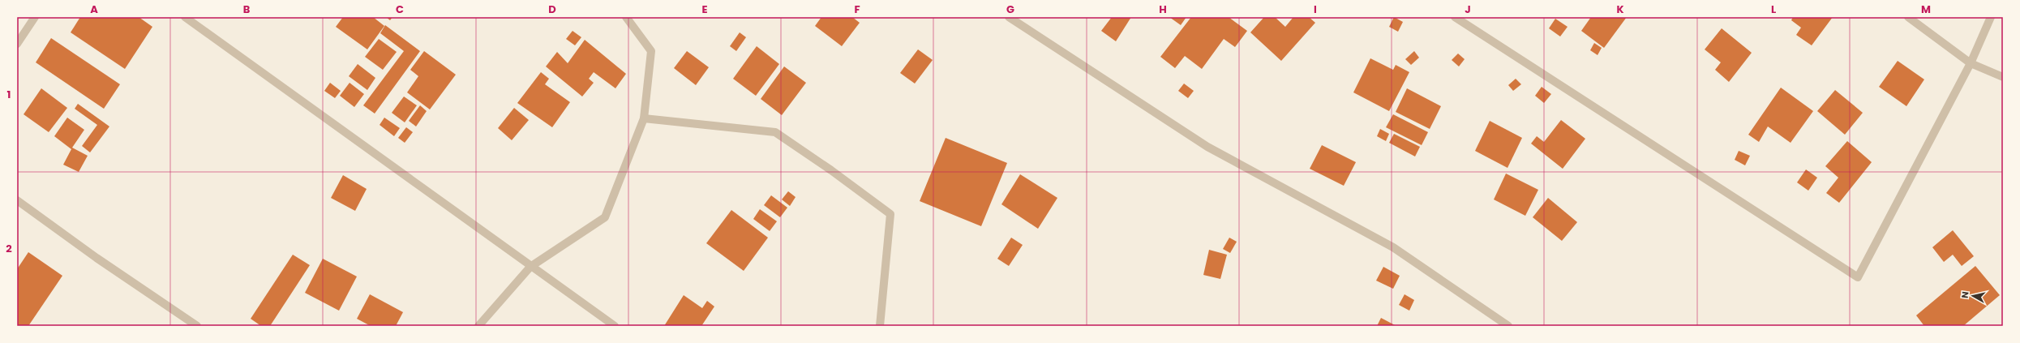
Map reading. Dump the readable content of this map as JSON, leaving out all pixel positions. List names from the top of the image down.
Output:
{
  "north": "left",
  "grid": {
    "columns": [
      "A",
      "B",
      "C",
      "D",
      "E",
      "F",
      "G",
      "H",
      "I",
      "J",
      "K",
      "L",
      "M"
    ],
    "rows": ["1", "2"]
  }
}
